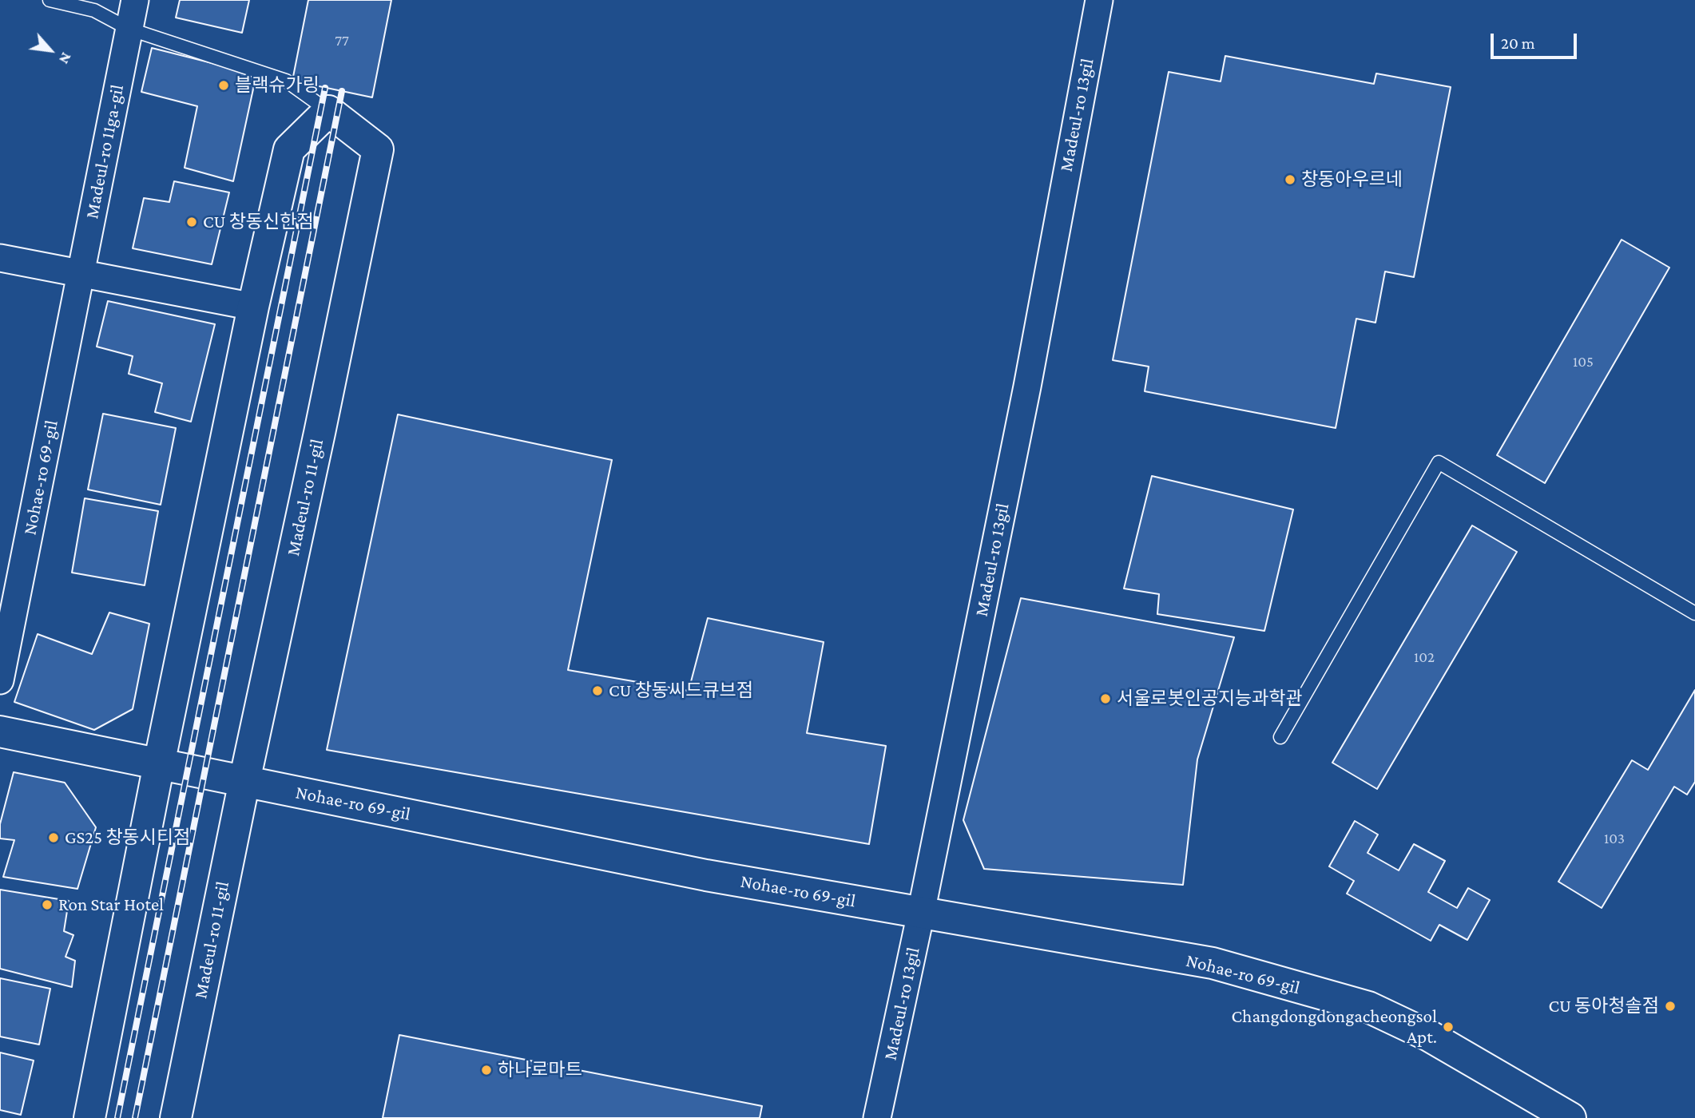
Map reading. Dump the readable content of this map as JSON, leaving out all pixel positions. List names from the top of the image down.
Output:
{
  "streets": {
    "main road": ["Nohae-ro 69-gil", "Madeul-ro 11-gil"],
    "street": ["Madeul-ro 13gil", "Madeul-ro 11ga-gil"]
  },
  "crossings": [
    ["Madeul-ro 13gil", "Nohae-ro 69-gil"],
    ["Madeul-ro 11ga-gil", "Nohae-ro 69-gil"],
    ["Nohae-ro 69-gil", "Madeul-ro 11-gil"]
  ],
  "places": [
    "블랙슈가링",
    "창동아우르네",
    "CU 창동신한점",
    "CU 창동씨드큐브점",
    "서울로봇인공지능과학관",
    "GS25 창동시티점",
    "Ron Star Hotel",
    "CU 동아청솔점",
    "Changdongdongacheongsol Apt.",
    "하나로마트"
  ],
  "house_numbers": [
    "77",
    "105",
    "102",
    "103"
  ],
  "scale_bar": "20 m",
  "north": "bottom right"
}
